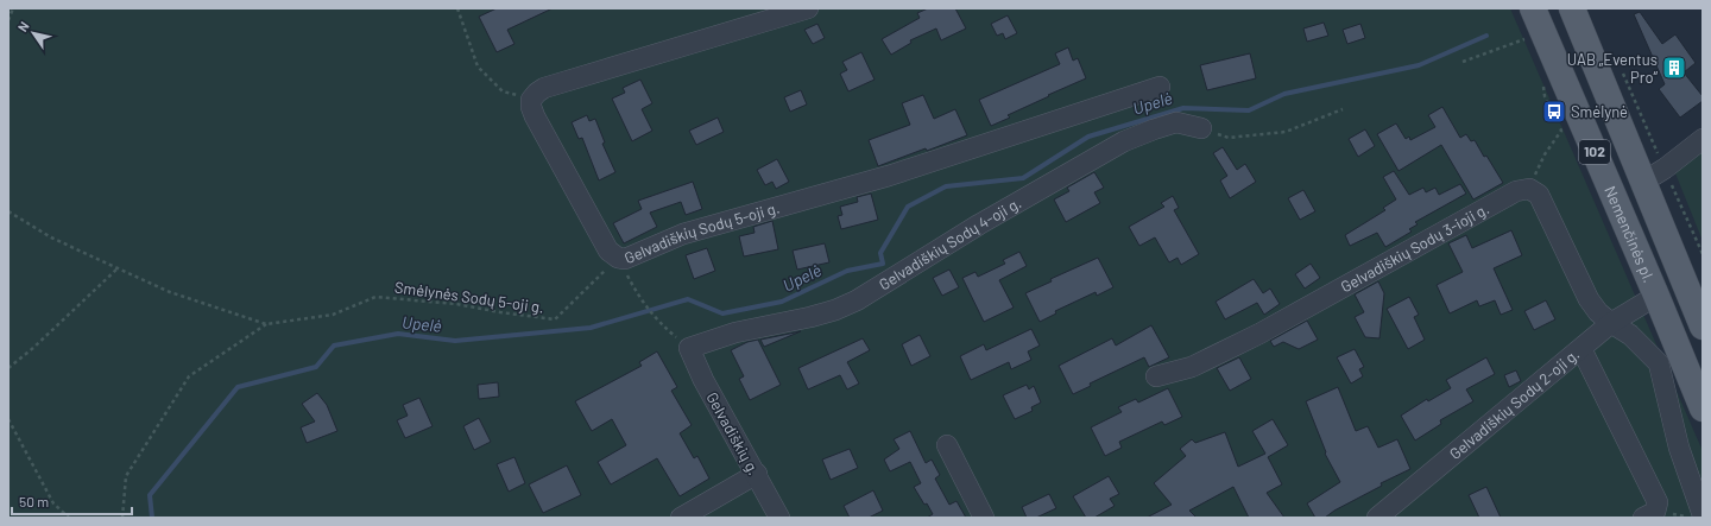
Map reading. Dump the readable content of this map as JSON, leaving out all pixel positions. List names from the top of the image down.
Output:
{
  "streets": {
    "main road": ["102", "Nemenčinės pl."],
    "street": [
      "Gelvadiškių Sodų 5-oji g.",
      "Gelvadiškių Sodų 4-oji g.",
      "Gelvadiškių Sodų 3-ioji g.",
      "Gelvadiškių Sodų 2-oji g.",
      "Gelvadiškių g."
    ],
    "path": ["Smėlynės Sodų 5-oji g."]
  },
  "crossings": [
    ["Gelvadiškių Sodų 5-oji g.", "Smėlynės Sodų 5-oji g."],
    ["Nemenčinės pl.", "Gelvadiškių Sodų 2-oji g."],
    ["Gelvadiškių Sodų 4-oji g.", "Gelvadiškių g."],
    ["Gelvadiškių Sodų 3-ioji g.", "Gelvadiškių Sodų 2-oji g."]
  ],
  "water": ["Upelė"],
  "places": {
    "building": ["UAB „Eventus Pro“"],
    "bus stop": ["Smėlynė"]
  },
  "scale_bar": "50 m",
  "north": "top left"
}
